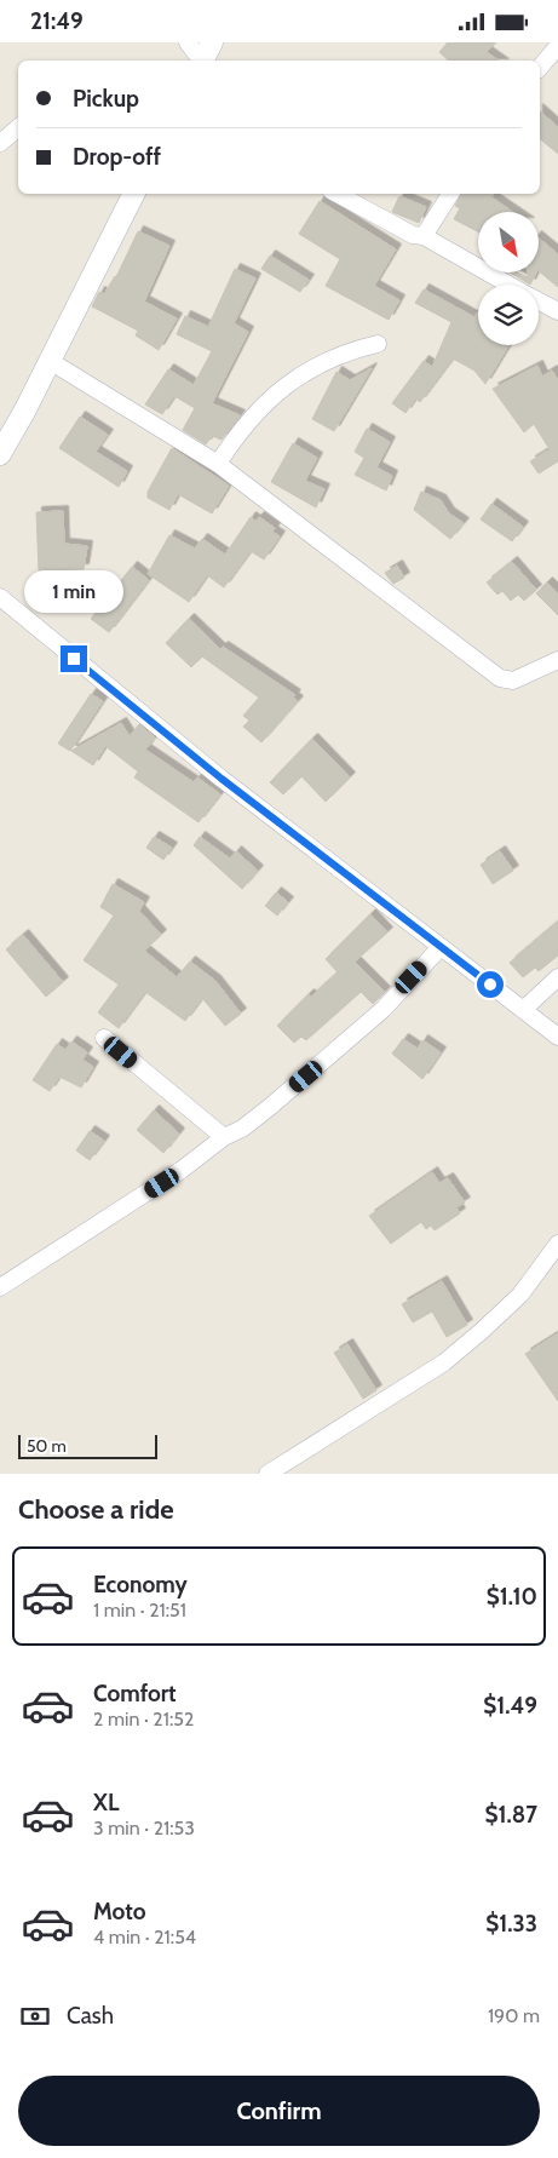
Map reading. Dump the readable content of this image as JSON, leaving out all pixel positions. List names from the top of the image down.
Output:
{
  "scale_bar": "50 m",
  "north": "bottom right",
  "page": {
    "status": "21:49",
    "banner": ["Pickup", "Drop-off"],
    "bubble": "1 min",
    "scale": "50 m",
    "heading": "Choose a ride",
    "list": [
      {
        "name": "Economy",
        "note": "1 min · 21:51",
        "value": "$1.10"
      },
      {
        "name": "Comfort",
        "note": "2 min · 21:52",
        "value": "$1.49"
      },
      {
        "name": "XL",
        "note": "3 min · 21:53",
        "value": "$1.87"
      },
      {
        "name": "Moto",
        "note": "4 min · 21:54",
        "value": "$1.33"
      }
    ],
    "pay": ["Cash", "190 m"],
    "buttons": "Confirm"
  }
}
